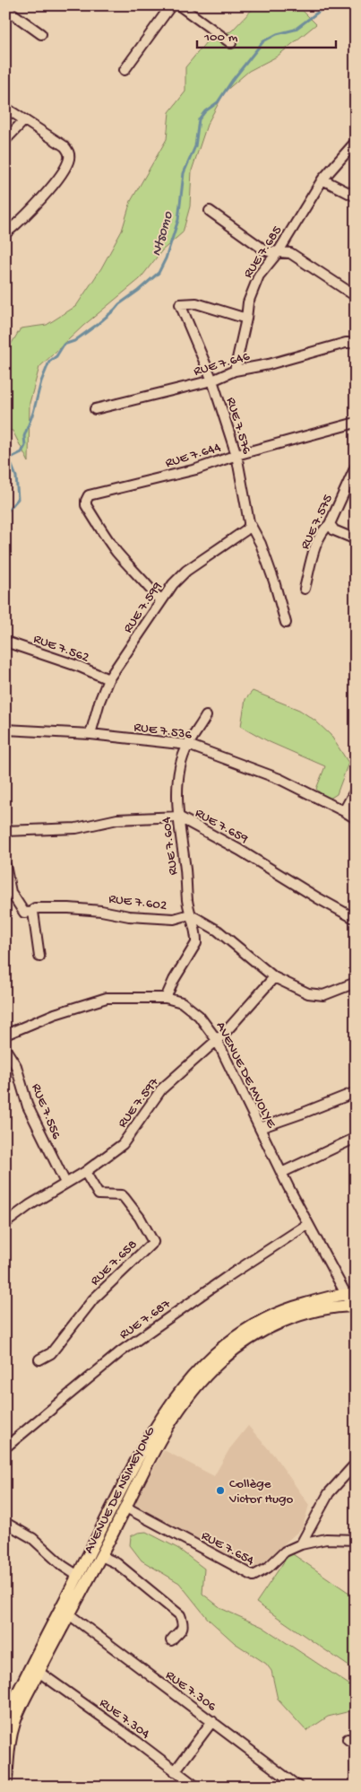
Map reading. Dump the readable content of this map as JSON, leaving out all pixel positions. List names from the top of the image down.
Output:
{
  "streets": {
    "main road": ["AVENUE DE NSIMEYONG"],
    "street": [
      "RUE 7.685",
      "RUE 7.646",
      "RUE 7.576",
      "RUE 7.644",
      "RUE 7.575",
      "RUE 7.599",
      "RUE 7.562",
      "RUE 7.536",
      "RUE 7.659",
      "RUE 7.604",
      "RUE 7.602",
      "AVENUE DE MVOLYE",
      "RUE 7.597",
      "RUE 7.556",
      "RUE 7.658",
      "RUE 7.687",
      "RUE 7.654",
      "RUE 7.306",
      "RUE 7.304"
    ]
  },
  "crossings": [
    ["RUE 7.685", "RUE 7.646"],
    ["RUE 7.685", "RUE 7.576"],
    ["RUE 7.646", "RUE 7.576"],
    ["RUE 7.576", "RUE 7.644"],
    ["RUE 7.576", "RUE 7.599"],
    ["RUE 7.644", "RUE 7.599"],
    ["RUE 7.599", "RUE 7.562"],
    ["RUE 7.599", "RUE 7.536"],
    ["RUE 7.536", "RUE 7.604"],
    ["RUE 7.659", "RUE 7.604"],
    ["RUE 7.604", "RUE 7.602"],
    ["RUE 7.604", "AVENUE DE MVOLYE"],
    ["AVENUE DE MVOLYE", "RUE 7.597"],
    ["AVENUE DE MVOLYE", "RUE 7.687"],
    ["AVENUE DE MVOLYE", "AVENUE DE NSIMEYONG"],
    ["RUE 7.597", "RUE 7.556"],
    ["RUE 7.597", "RUE 7.658"],
    ["AVENUE DE NSIMEYONG", "RUE 7.654"],
    ["AVENUE DE NSIMEYONG", "RUE 7.306"],
    ["AVENUE DE NSIMEYONG", "RUE 7.304"]
  ],
  "water": ["Ntsomo"],
  "places": ["Collège Victor Hugo"],
  "scale_bar": "100 m"
}
